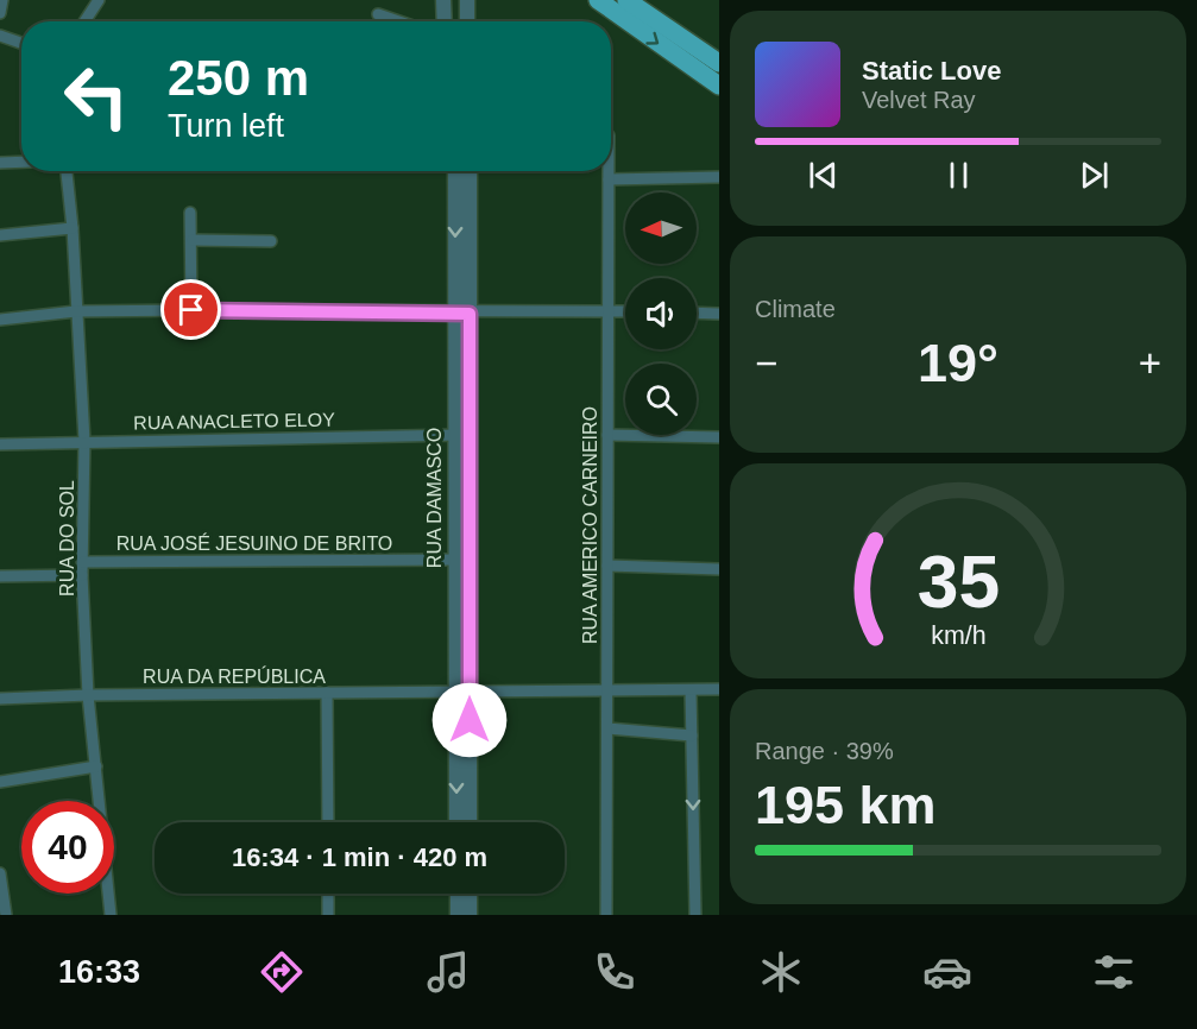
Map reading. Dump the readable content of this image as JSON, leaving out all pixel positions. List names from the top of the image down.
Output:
{
  "streets": {
    "street": [
      "RUA ANACLETO ELOY",
      "RUA DAMASCO",
      "RUA AMERICO CARNEIRO",
      "RUA DO SOL",
      "RUA JOSÉ JESUINO DE BRITO",
      "RUA DA REPÚBLICA"
    ]
  },
  "crossings": [
    ["RUA ANACLETO ELOY", "RUA DAMASCO"],
    ["RUA ANACLETO ELOY", "RUA DO SOL"],
    ["RUA DAMASCO", "RUA JOSÉ JESUINO DE BRITO"],
    ["RUA DAMASCO", "RUA DA REPÚBLICA"],
    ["RUA AMERICO CARNEIRO", "RUA DA REPÚBLICA"],
    ["RUA DO SOL", "RUA JOSÉ JESUINO DE BRITO"],
    ["RUA DO SOL", "RUA DA REPÚBLICA"]
  ],
  "north": "left",
  "page": {
    "turn": ["250 m", "Turn left"],
    "song": ["Static Love", "Velvet Ray"],
    "tile": [
      "Climate",
      ["Range · 39%", "195 km"]
    ],
    "heat": ["−", "19°", "+"],
    "limit": "40",
    "trip": "16:34 · 1 min · 420 m",
    "tabs": "16:33",
    "gauge": ["35", "km/h"]
  }
}
